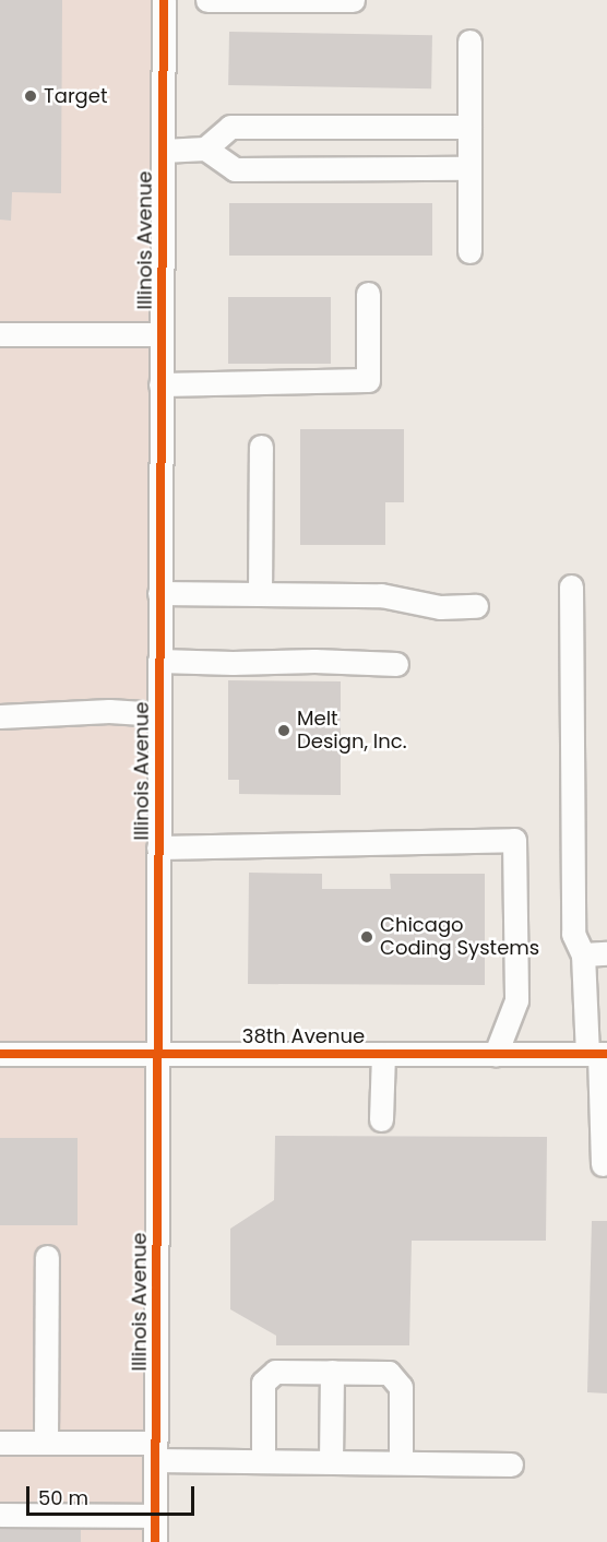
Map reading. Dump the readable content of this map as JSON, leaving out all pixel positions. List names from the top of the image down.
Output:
{
  "streets": {
    "street": ["Illinois Avenue", "38th Avenue"]
  },
  "crossings": [
    ["Illinois Avenue", "38th Avenue"]
  ],
  "places": ["Target", "Melt Design, Inc.", "Chicago Coding Systems"],
  "scale_bar": "50 m"
}
